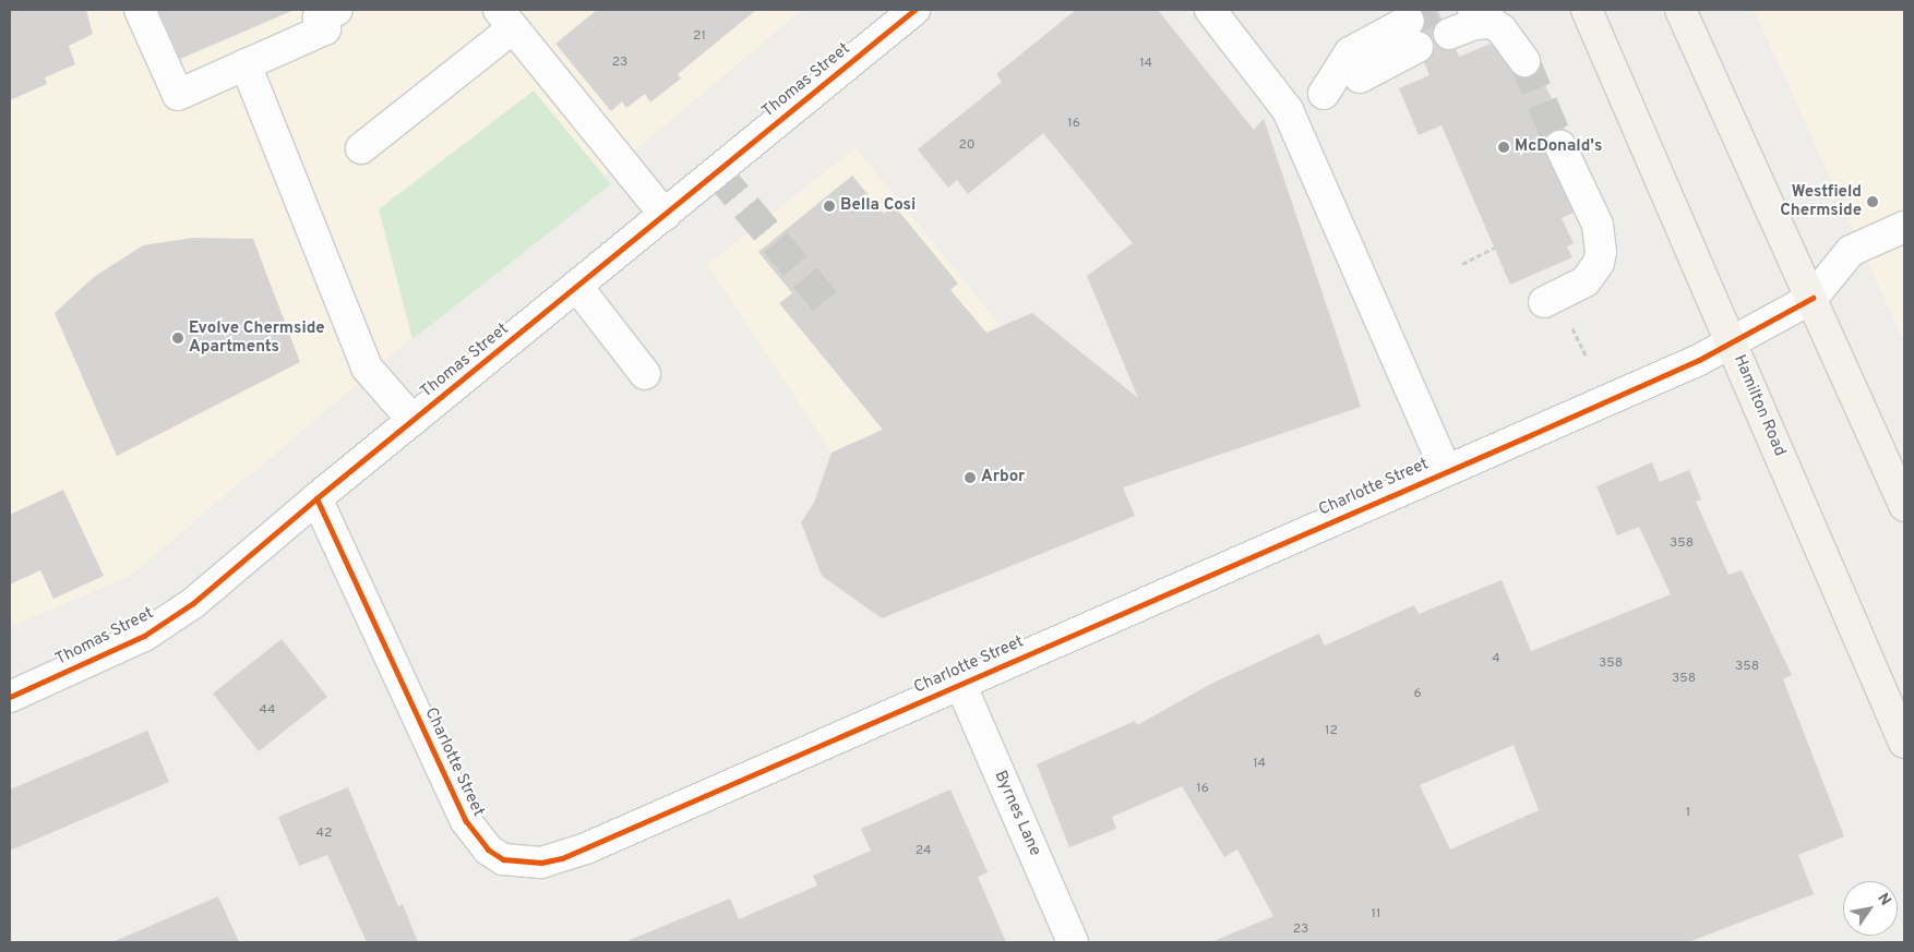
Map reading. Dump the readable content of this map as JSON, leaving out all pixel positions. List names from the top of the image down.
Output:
{
  "streets": {
    "main road": ["Hamilton Road"],
    "street": ["Thomas Street", "Charlotte Street", "Byrnes Lane"]
  },
  "crossings": [
    ["Thomas Street", "Charlotte Street"],
    ["Hamilton Road", "Charlotte Street"],
    ["Charlotte Street", "Byrnes Lane"]
  ],
  "places": [
    "McDonald's",
    "Westfield Chermside",
    "Bella Cosi",
    "Evolve Chermside Apartments",
    "Arbor"
  ],
  "house_numbers": [
    "21",
    "23",
    "14",
    "16",
    "20",
    "358",
    "4",
    "358",
    "358",
    "358",
    "6",
    "44",
    "12",
    "14",
    "16",
    "1",
    "42",
    "24",
    "11",
    "23"
  ],
  "north": "top right"
}
